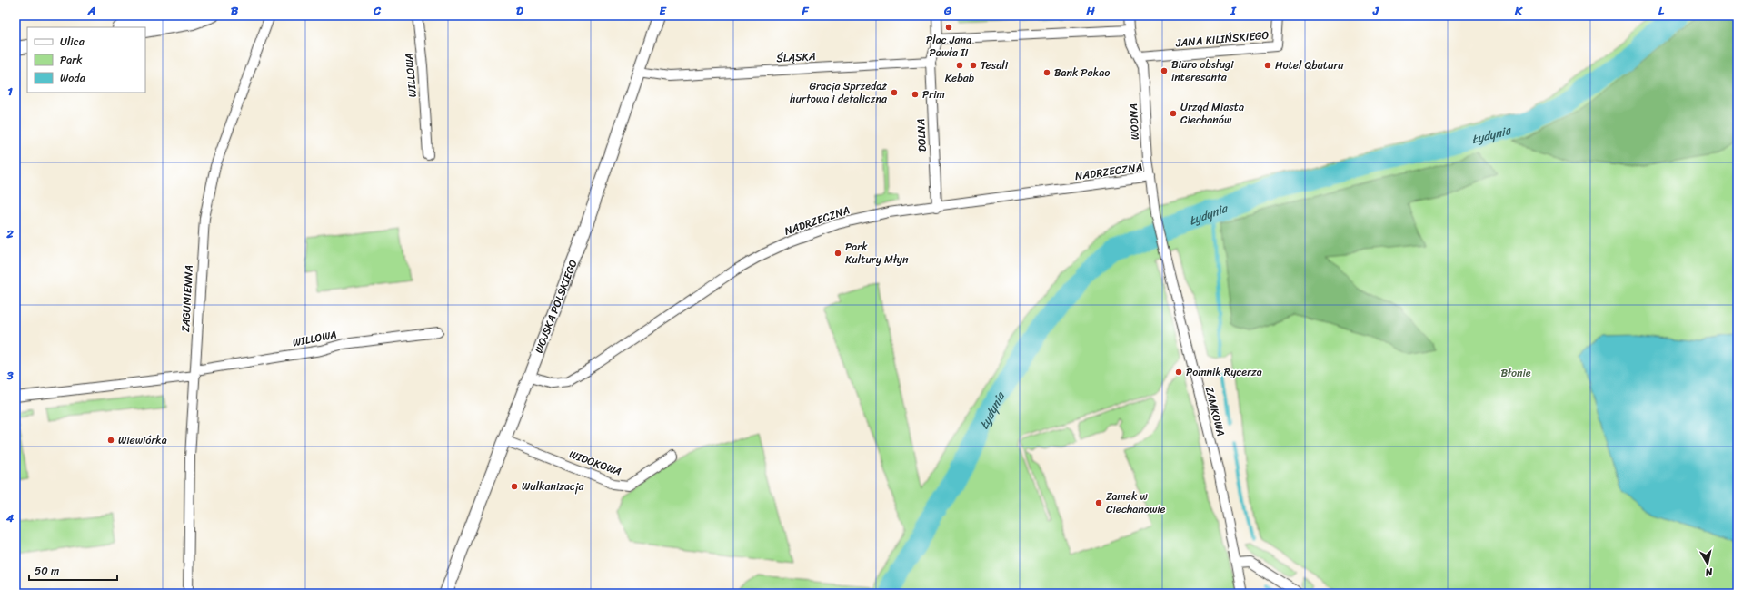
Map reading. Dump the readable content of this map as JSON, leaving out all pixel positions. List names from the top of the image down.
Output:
{
  "streets": {
    "street": [
      "JANA KILIŃSKIEGO",
      "ŚLĄSKA",
      "WILLOWA",
      "WODNA",
      "DOLNA",
      "NADRZECZNA",
      "ZAGUMIENNA",
      "WOJSKA POLSKIEGO",
      "ZAMKOWA",
      "WIDOKOWA"
    ]
  },
  "crossings": [
    ["JANA KILIŃSKIEGO", "WODNA"],
    ["ŚLĄSKA", "DOLNA"],
    ["ŚLĄSKA", "WOJSKA POLSKIEGO"],
    ["WILLOWA", "ZAGUMIENNA"],
    ["WODNA", "NADRZECZNA"],
    ["WODNA", "ZAMKOWA"],
    ["DOLNA", "NADRZECZNA"],
    ["NADRZECZNA", "WOJSKA POLSKIEGO"],
    ["WOJSKA POLSKIEGO", "WIDOKOWA"]
  ],
  "water": ["Łydynia"],
  "parks": ["Błonie"],
  "places": [
    "Plac Jana Pawła II",
    "Kebab",
    "Tesali",
    "Hotel Qbatura",
    "Biuro obsługi interesanta",
    "Bank Pekao",
    "Gracja Sprzedaż hurtowa i detaliczna",
    "Prim",
    "Urząd Miasta Ciechanów",
    "Park Kultury Młyn",
    "Pomnik Rycerza",
    "Wiewiórka",
    "Wulkanizacja",
    "Zamek w Ciechanowie"
  ],
  "legend": ["Ulica", "Park", "Woda"],
  "scale_bar": "50 m",
  "north": "bottom",
  "grid": {
    "columns": [
      "A",
      "B",
      "C",
      "D",
      "E",
      "F",
      "G",
      "H",
      "I",
      "J",
      "K",
      "L"
    ],
    "rows": [
      "1",
      "2",
      "3",
      "4"
    ]
  }
}
